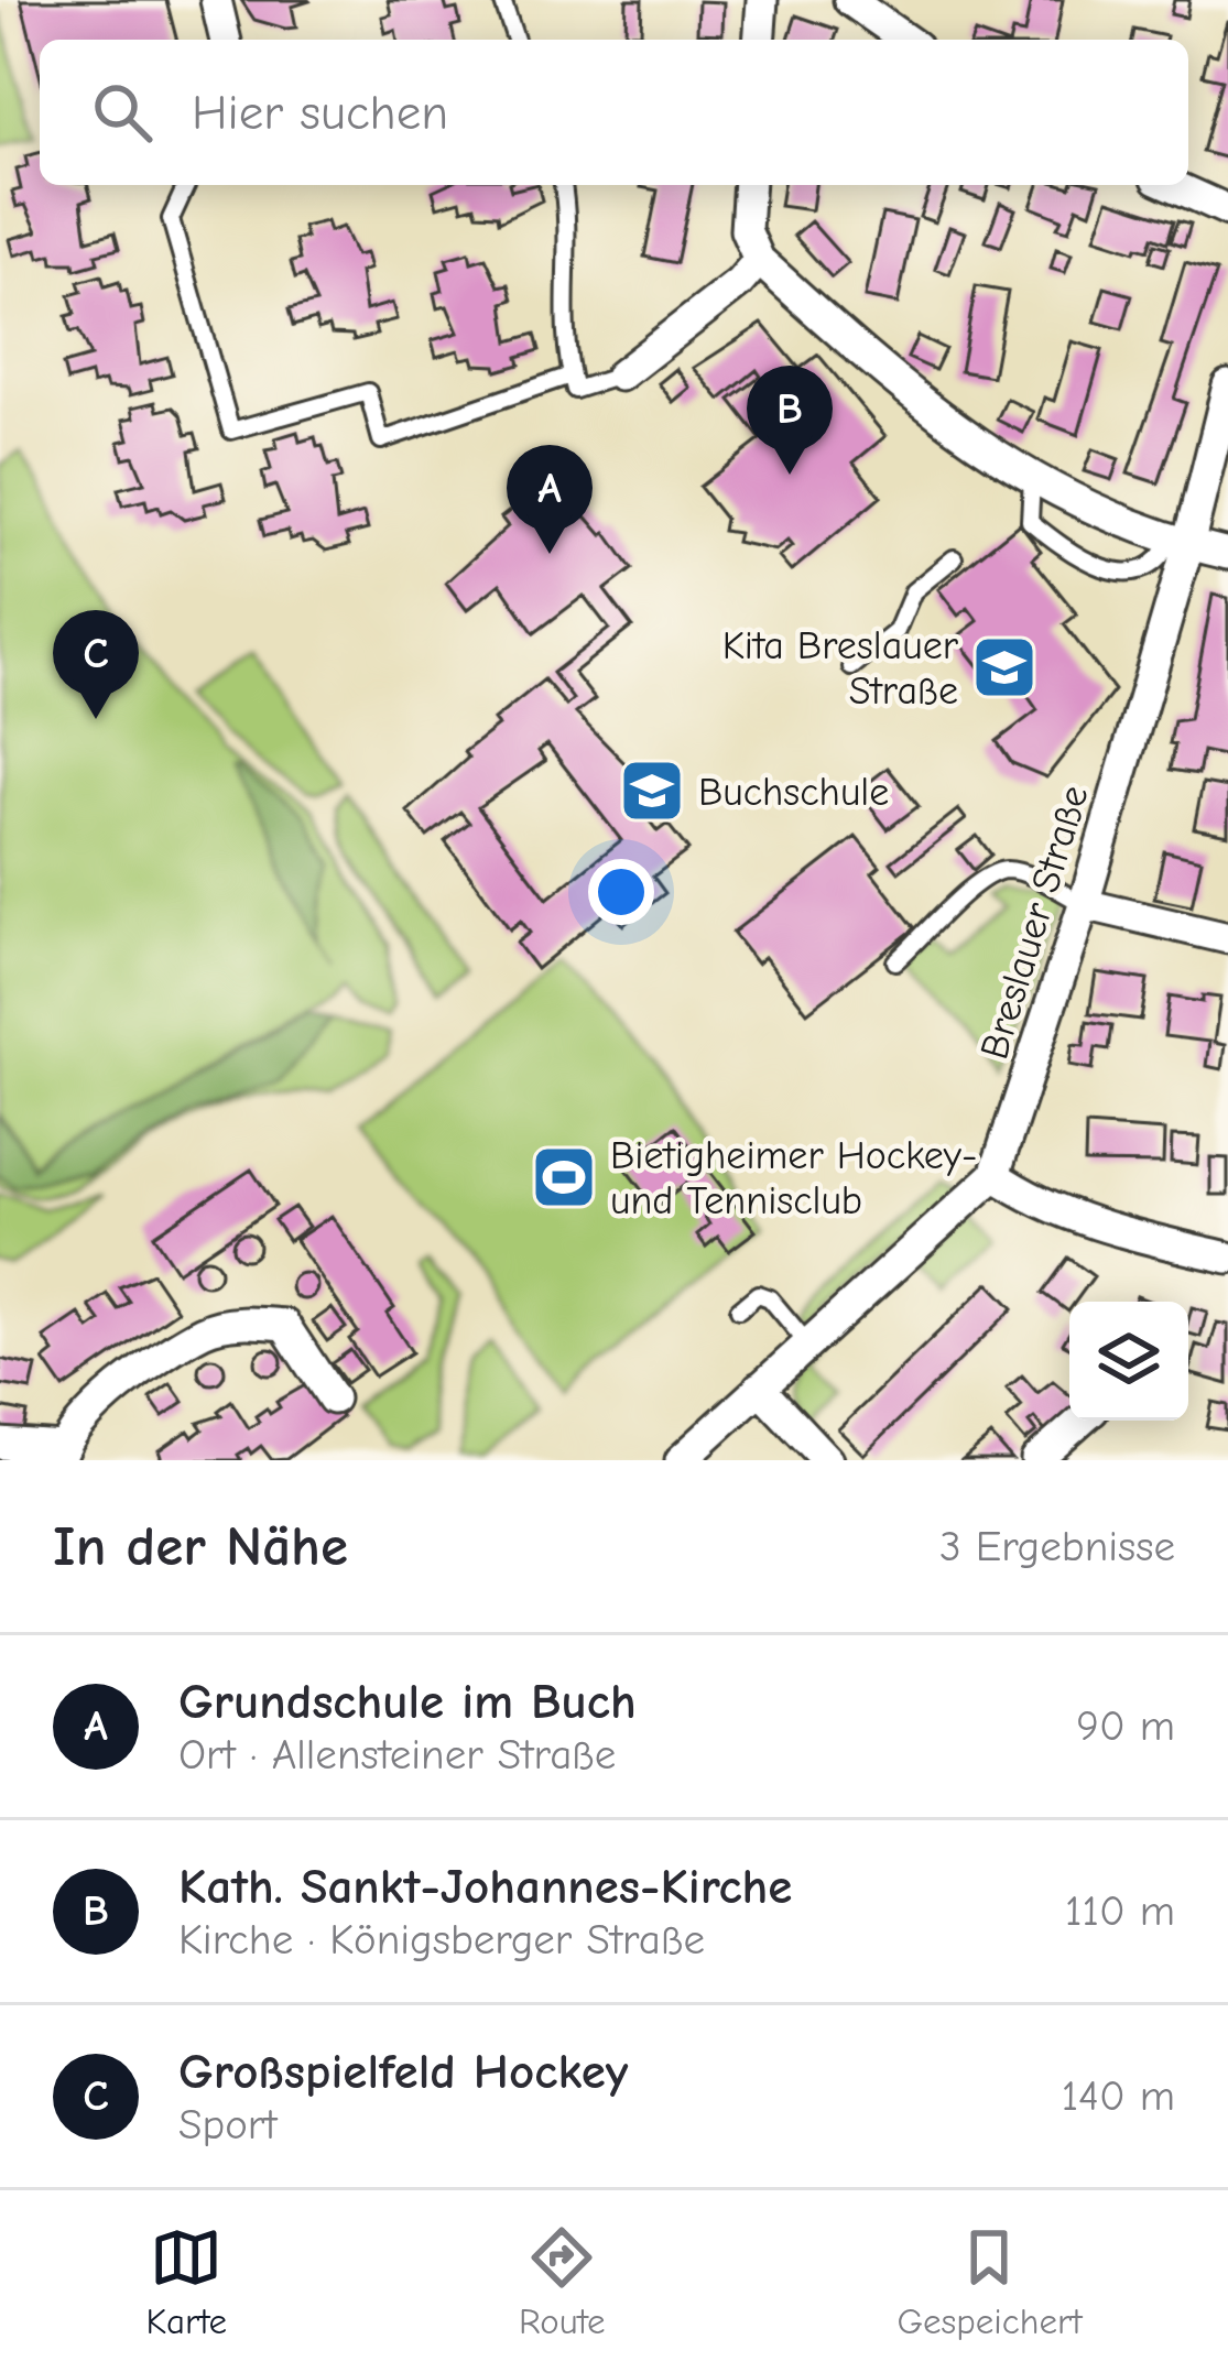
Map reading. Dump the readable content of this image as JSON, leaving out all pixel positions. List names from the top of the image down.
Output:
{
  "streets": {
    "street": ["Breslauer Straße"]
  },
  "places": {
    "school or university": ["Kita Breslauer Straße", "Buchschule"],
    "sports": ["Bietigheimer Hockey- und Tennisclub"]
  },
  "page": {
    "search": "Hier suchen",
    "pins": ["B", "A", "C"],
    "heading": ["In der Nähe", "3 Ergebnisse"],
    "list": [
      {
        "mark": "A",
        "name": "Grundschule im Buch",
        "note": "Ort · Allensteiner Straße",
        "value": "90 m"
      },
      {
        "mark": "B",
        "name": "Kath. Sankt-Johannes-Kirche",
        "note": "Kirche · Königsberger Straße",
        "value": "110 m"
      },
      {
        "mark": "C",
        "name": "Großspielfeld Hockey",
        "note": "Sport",
        "value": "140 m"
      }
    ],
    "nav": ["Karte", "Route", "Gespeichert"]
  }
}
